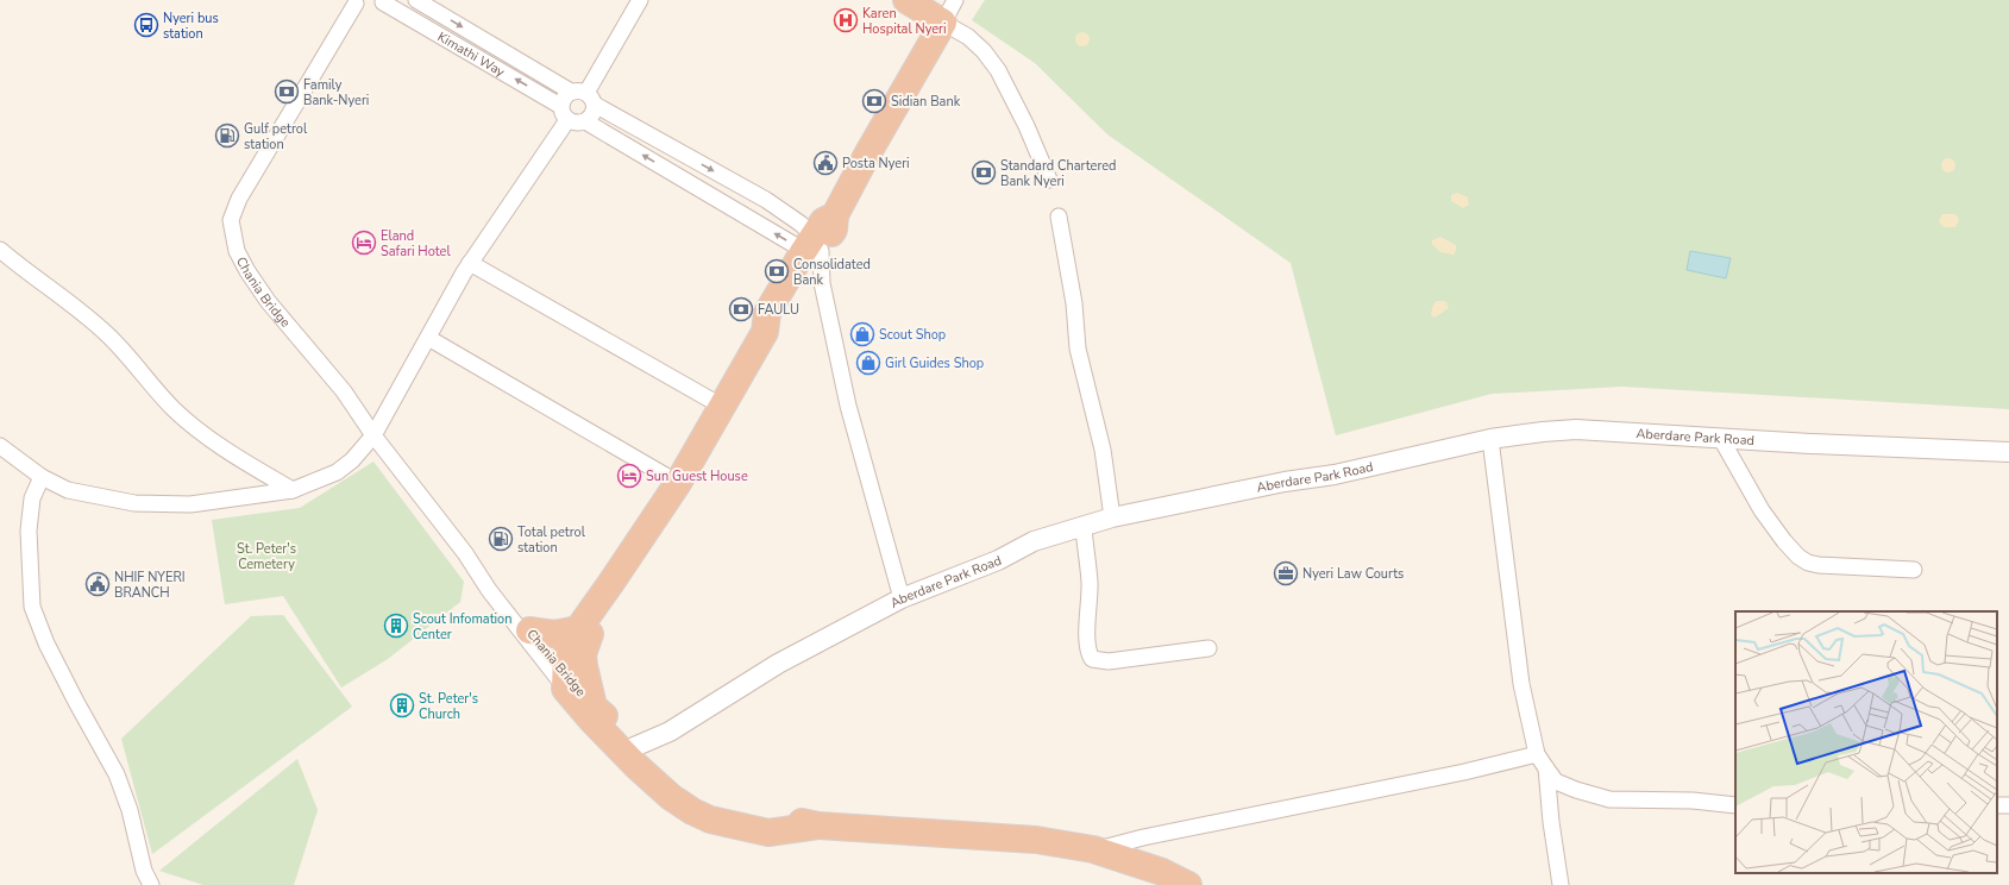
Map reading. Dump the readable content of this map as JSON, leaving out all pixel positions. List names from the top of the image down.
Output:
{
  "streets": {
    "street": ["Kimathi Way", "Chania Bridge", "Aberdare Park Road"]
  },
  "parks": ["St. Peter's Cemetery"],
  "places": {
    "hospital": ["Karen Hospital Nyeri"],
    "bus stop": ["Nyeri bus station"],
    "bank": [
      "Family Bank-Nyeri",
      "Sidian Bank",
      "Standard Chartered Bank Nyeri",
      "Consolidated Bank",
      "FAULU"
    ],
    "fuel station": ["Gulf petrol station", "Total petrol station"],
    "public building": ["Posta Nyeri", "NHIF NYERI BRANCH"],
    "hotel": ["Eland Safari Hotel", "Sun Guest House"],
    "shop": ["Scout Shop", "Girl Guides Shop"],
    "office": ["Nyeri Law Courts"],
    "building": ["Scout Infomation Center", "St. Peter's Church"]
  }
}
